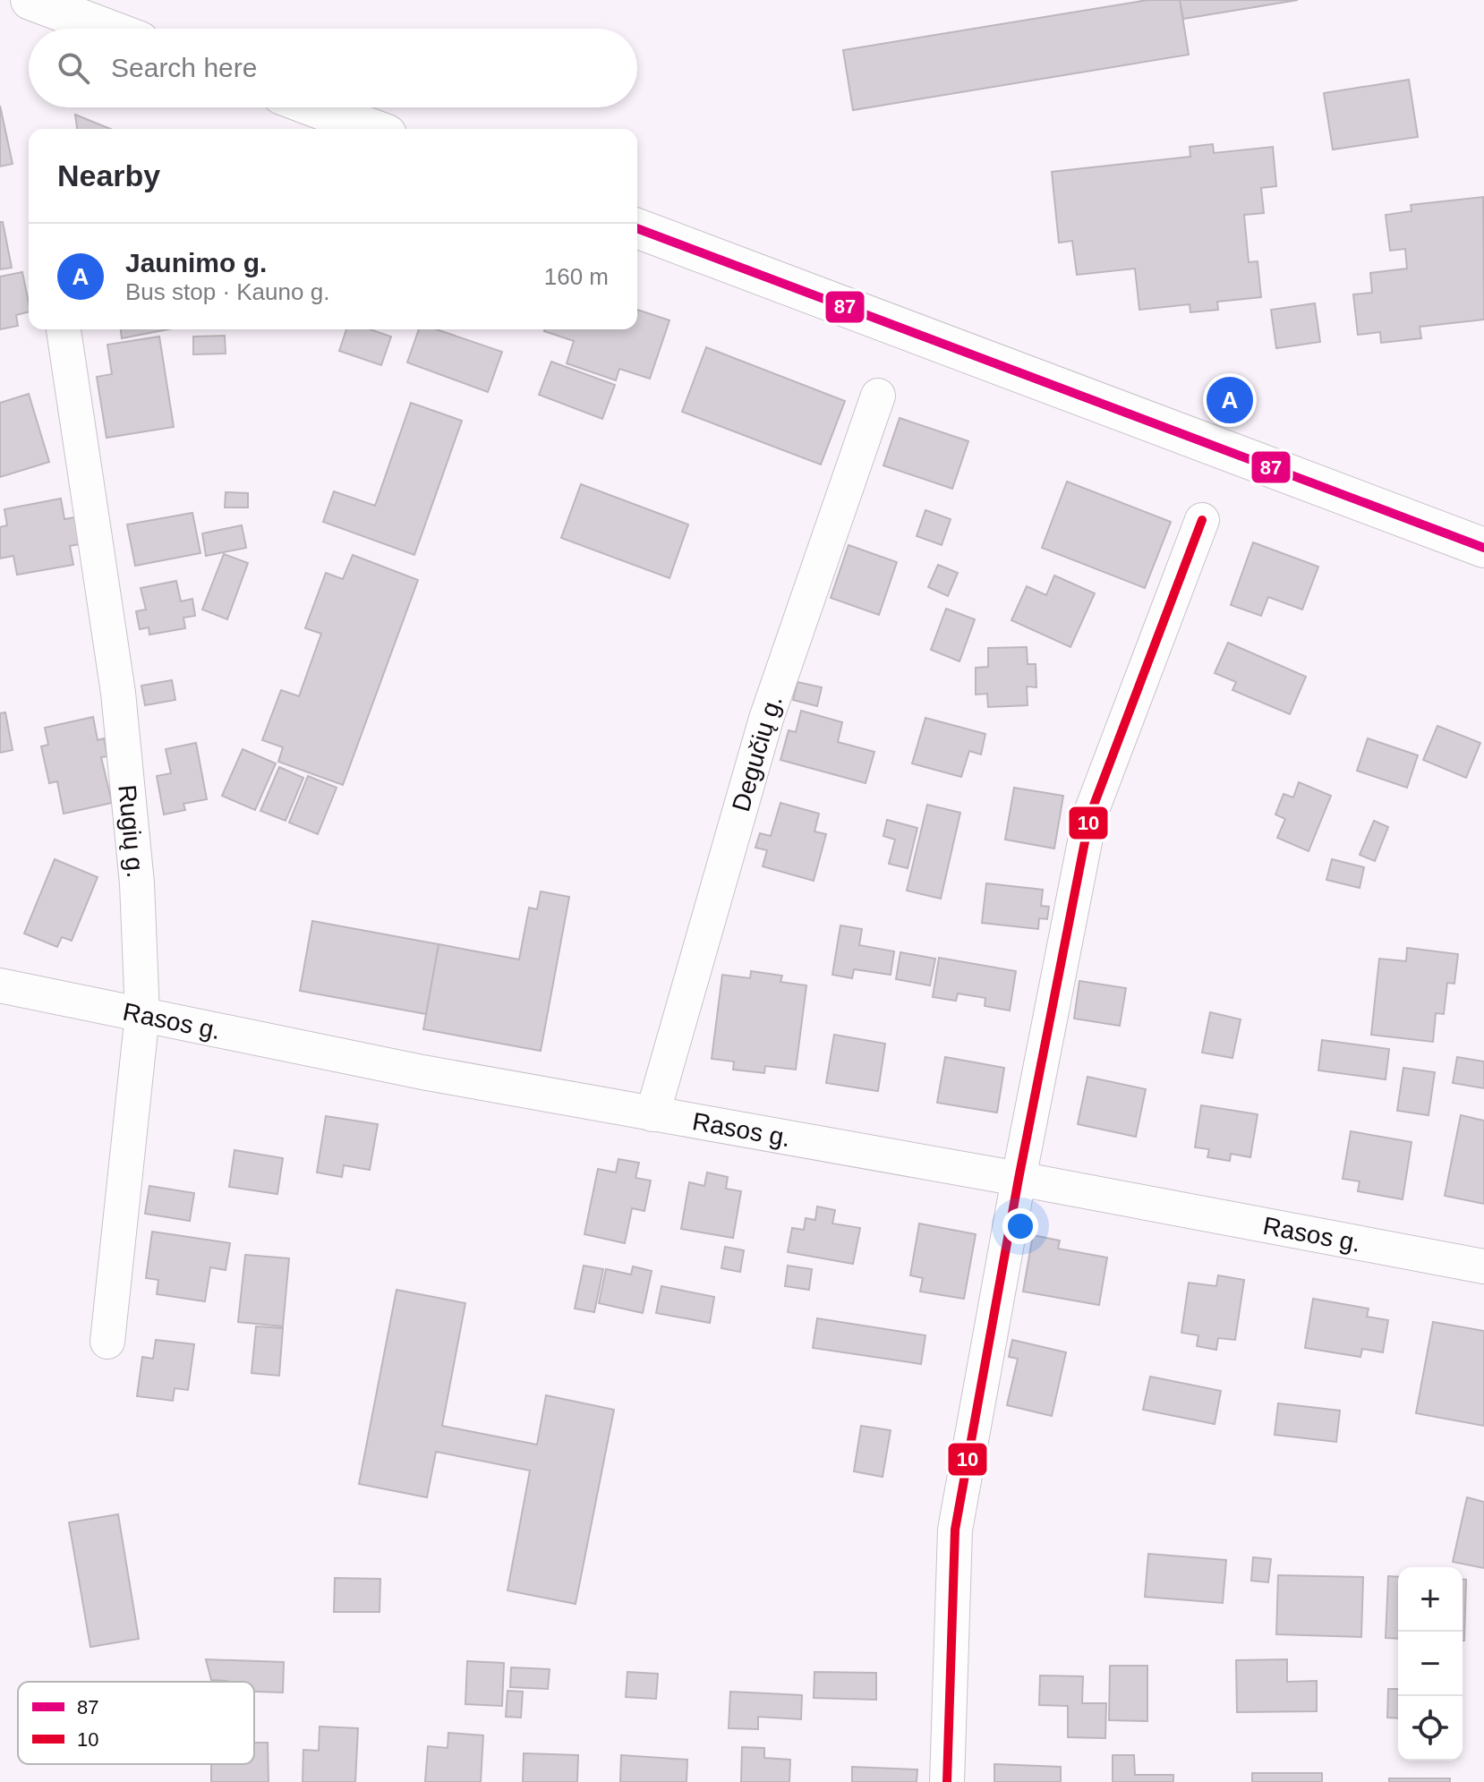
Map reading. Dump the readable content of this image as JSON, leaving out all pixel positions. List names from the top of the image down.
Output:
{
  "streets": {
    "street": ["Degučių g.", "Rugių g.", "Rasos g."]
  },
  "crossings": [
    ["Degučių g.", "Rasos g."],
    ["Rugių g.", "Rasos g."]
  ],
  "lines": ["transit line 87", "transit line 10"],
  "legend": ["87", "10"],
  "page": {
    "search": "Search here",
    "heading": "Nearby",
    "list": [
      {
        "mark": "A",
        "name": "Jaunimo g.",
        "note": "Bus stop · Kauno g.",
        "value": "160 m"
      }
    ],
    "pins": "A",
    "map_buttons": ["+", "−"]
  }
}
